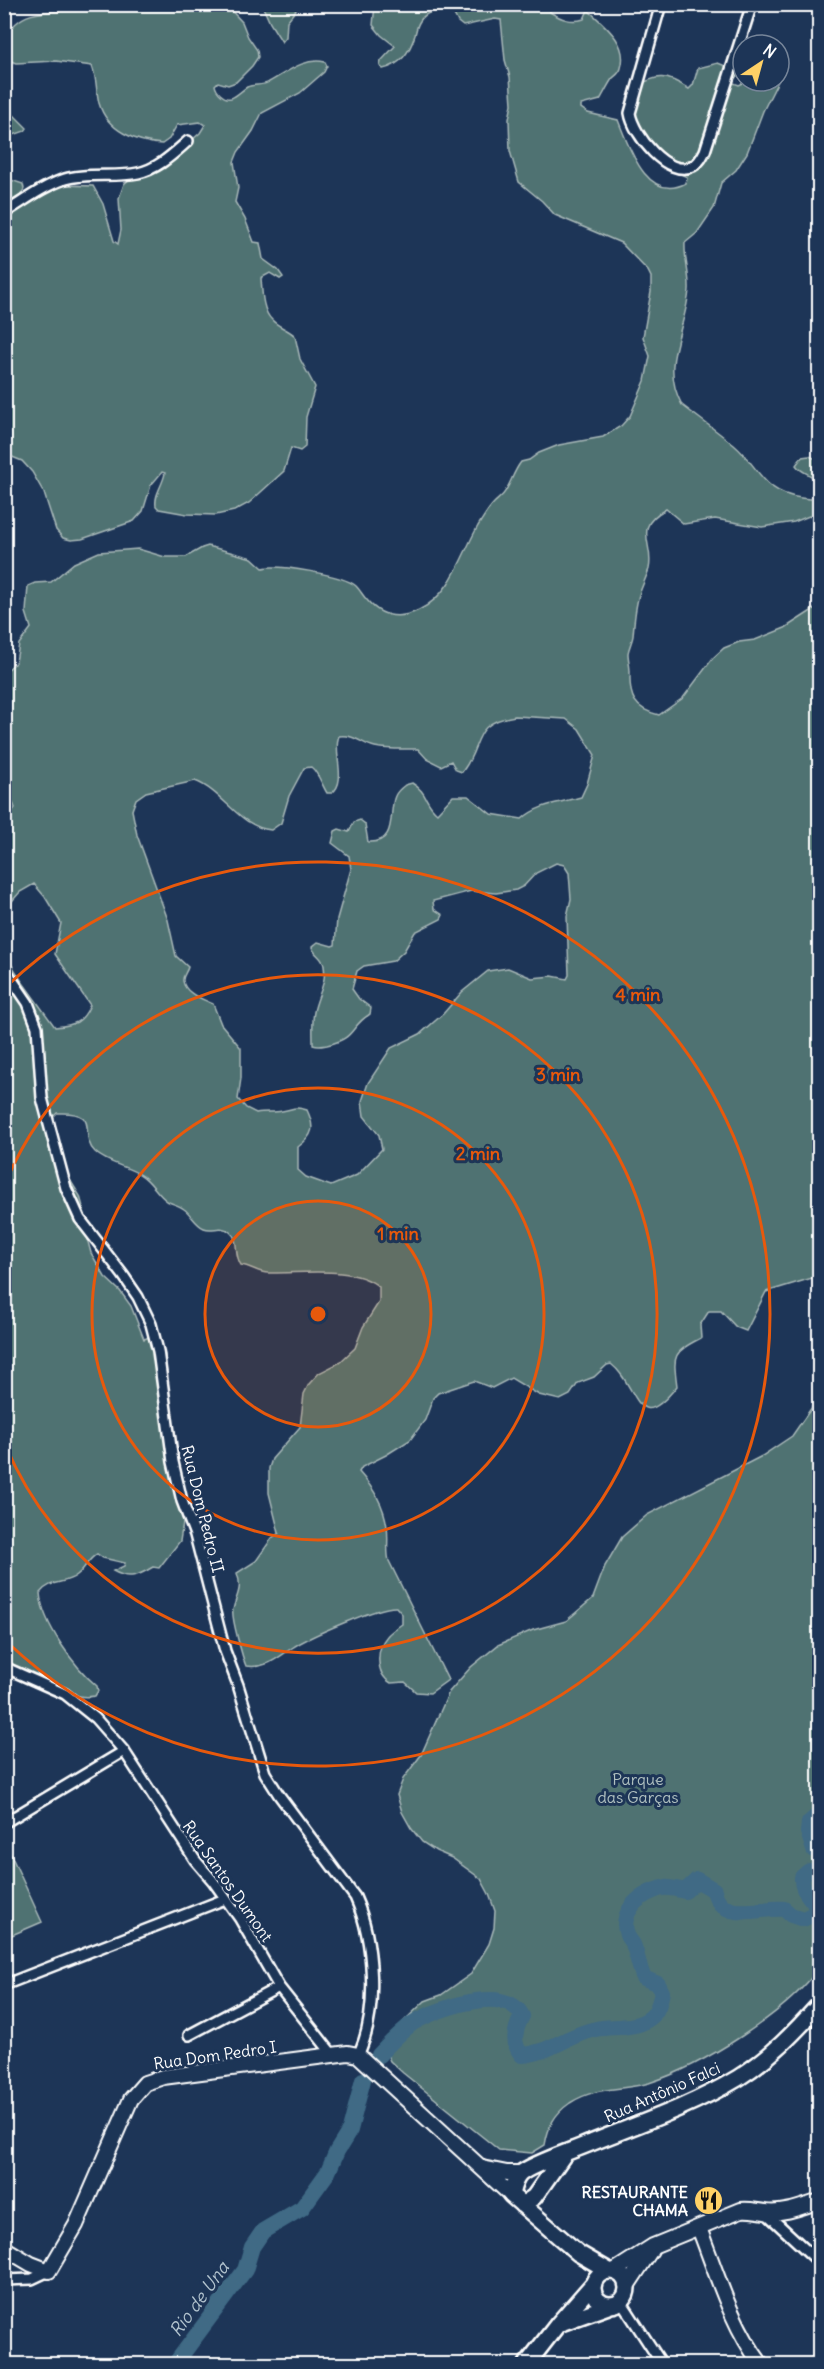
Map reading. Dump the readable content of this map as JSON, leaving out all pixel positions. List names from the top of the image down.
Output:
{
  "streets": {
    "main road": ["Rua Antônio Falci"],
    "street": ["Rua Dom Pedro II", "Rua Santos Dumont", "Rua Dom Pedro I"]
  },
  "crossings": [
    ["Rua Dom Pedro II", "Rua Dom Pedro I"],
    ["Rua Santos Dumont", "Rua Dom Pedro I"]
  ],
  "water": ["Rio de Una"],
  "parks": ["Parque das Garças"],
  "places": {
    "restaurant": ["RESTAURANTE CHAMA"]
  },
  "north": "top right",
  "rings": [
    "4 min",
    "3 min",
    "2 min",
    "1 min"
  ]
}
